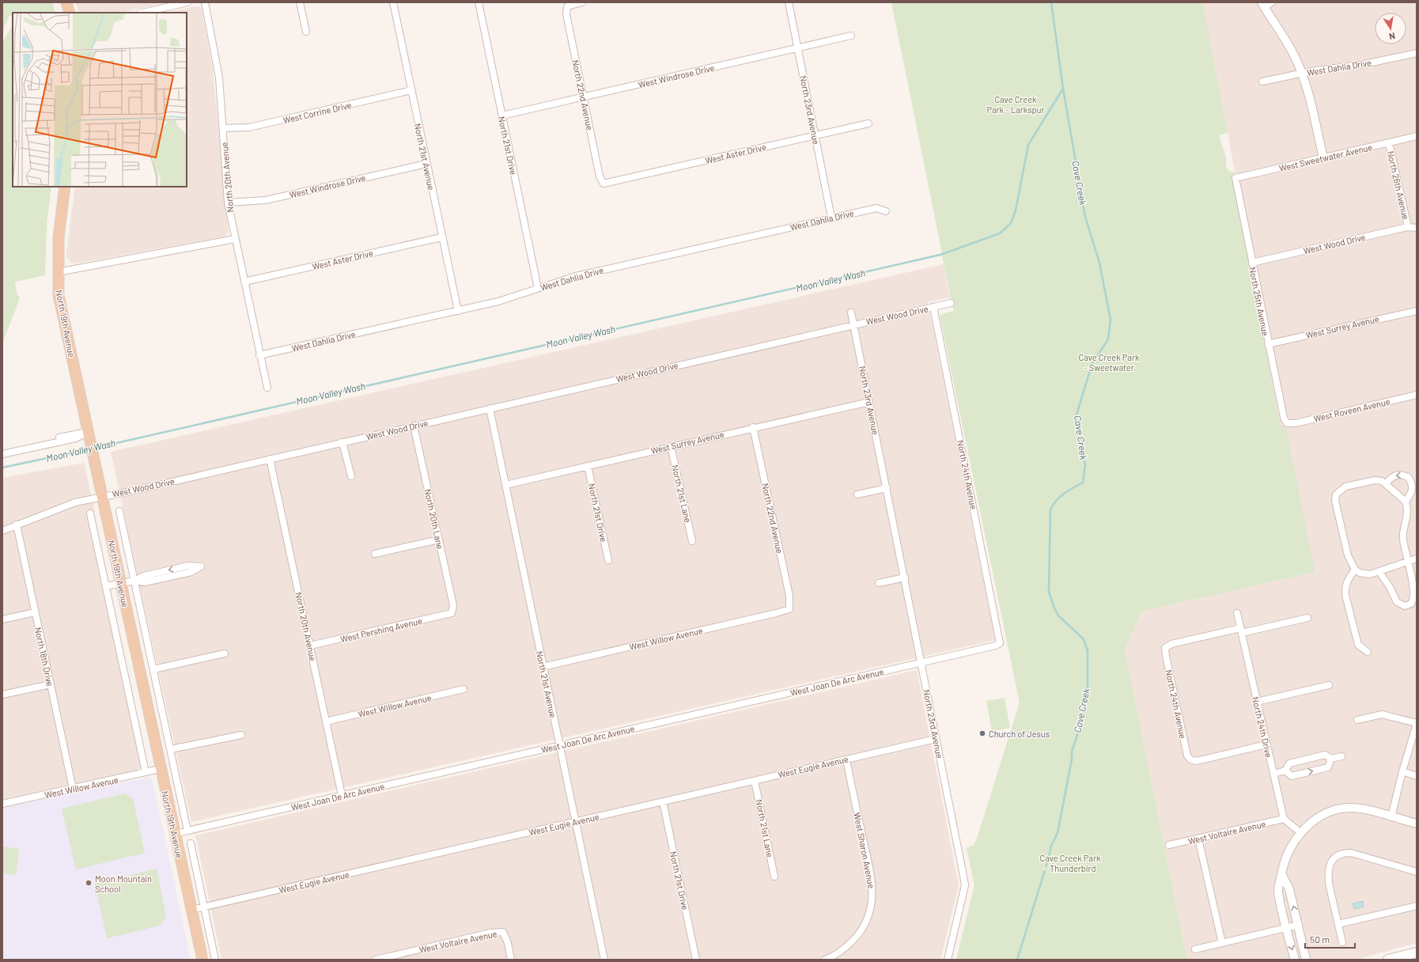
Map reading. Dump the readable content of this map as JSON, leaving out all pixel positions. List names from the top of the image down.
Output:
{
  "streets": {
    "main road": ["North 19th Avenue"],
    "street": [
      "West Dahlia Drive",
      "West Windrose Drive",
      "North 22nd Avenue",
      "North 23rd Avenue",
      "West Corrine Drive",
      "North 21st Drive",
      "West Aster Drive",
      "North 21st Avenue",
      "West Sweetwater Avenue",
      "North 20th Avenue",
      "North 26th Avenue",
      "West Wood Drive",
      "North 25th Avenue",
      "West Surrey Avenue",
      "West Roveen Avenue",
      "North 24th Avenue",
      "North 21st Lane",
      "North 20th Lane",
      "West Pershing Avenue",
      "West Willow Avenue",
      "North 18th Drive",
      "West Joan De Arc Avenue",
      "North 24th Drive",
      "West Eugie Avenue",
      "West Voltaire Avenue",
      "West Sharon Avenue"
    ]
  },
  "crossings": [
    ["West Dahlia Drive", "North 23rd Avenue"],
    ["West Dahlia Drive", "North 21st Drive"],
    ["West Dahlia Drive", "North 21st Avenue"],
    ["West Dahlia Drive", "North 20th Avenue"],
    ["West Windrose Drive", "North 22nd Avenue"],
    ["West Windrose Drive", "North 23rd Avenue"],
    ["West Windrose Drive", "North 21st Drive"],
    ["West Windrose Drive", "North 21st Avenue"],
    ["West Windrose Drive", "North 20th Avenue"],
    ["North 22nd Avenue", "West Aster Drive"],
    ["North 22nd Avenue", "West Surrey Avenue"],
    ["North 22nd Avenue", "West Willow Avenue"],
    ["North 23rd Avenue", "West Aster Drive"],
    ["North 23rd Avenue", "West Wood Drive"],
    ["North 23rd Avenue", "West Surrey Avenue"],
    ["North 23rd Avenue", "West Joan De Arc Avenue"],
    ["North 23rd Avenue", "West Eugie Avenue"],
    ["West Corrine Drive", "North 21st Avenue"],
    ["West Corrine Drive", "North 20th Avenue"],
    ["North 21st Drive", "West Surrey Avenue"],
    ["North 21st Drive", "West Eugie Avenue"],
    ["West Aster Drive", "North 21st Avenue"],
    ["West Aster Drive", "North 20th Avenue"],
    ["North 21st Avenue", "West Wood Drive"],
    ["North 21st Avenue", "West Surrey Avenue"],
    ["North 21st Avenue", "West Willow Avenue"],
    ["North 21st Avenue", "West Joan De Arc Avenue"],
    ["North 21st Avenue", "West Eugie Avenue"],
    ["West Sweetwater Avenue", "North 26th Avenue"],
    ["West Sweetwater Avenue", "North 25th Avenue"],
    ["North 20th Avenue", "West Wood Drive"],
    ["North 20th Avenue", "West Pershing Avenue"],
    ["North 20th Avenue", "West Willow Avenue"],
    ["North 20th Avenue", "West Joan De Arc Avenue"],
    ["North 26th Avenue", "West Wood Drive"],
    ["West Wood Drive", "North 25th Avenue"],
    ["West Wood Drive", "North 19th Avenue"],
    ["West Wood Drive", "North 24th Avenue"],
    ["West Wood Drive", "North 20th Lane"],
    ["West Wood Drive", "North 18th Drive"],
    ["North 25th Avenue", "West Surrey Avenue"],
    ["North 25th Avenue", "West Roveen Avenue"],
    ["North 19th Avenue", "West Willow Avenue"],
    ["North 19th Avenue", "West Joan De Arc Avenue"],
    ["North 19th Avenue", "West Eugie Avenue"],
    ["West Surrey Avenue", "North 21st Lane"],
    ["North 24th Avenue", "West Joan De Arc Avenue"],
    ["North 24th Avenue", "North 24th Drive"],
    ["North 21st Lane", "West Eugie Avenue"],
    ["North 20th Lane", "West Pershing Avenue"],
    ["West Willow Avenue", "North 18th Drive"],
    ["North 24th Drive", "West Voltaire Avenue"],
    ["West Eugie Avenue", "West Sharon Avenue"]
  ],
  "water": ["Cave Creek", "Moon Valley Wash"],
  "parks": ["Cave Creek Park - Larkspur", "Cave Creek Park - Sweetwater", "Cave Creek Park - Thunderbird"],
  "places": ["Church of Jesus", "Moon Mountain School"],
  "scale_bar": "50 m",
  "north": "bottom"
}
